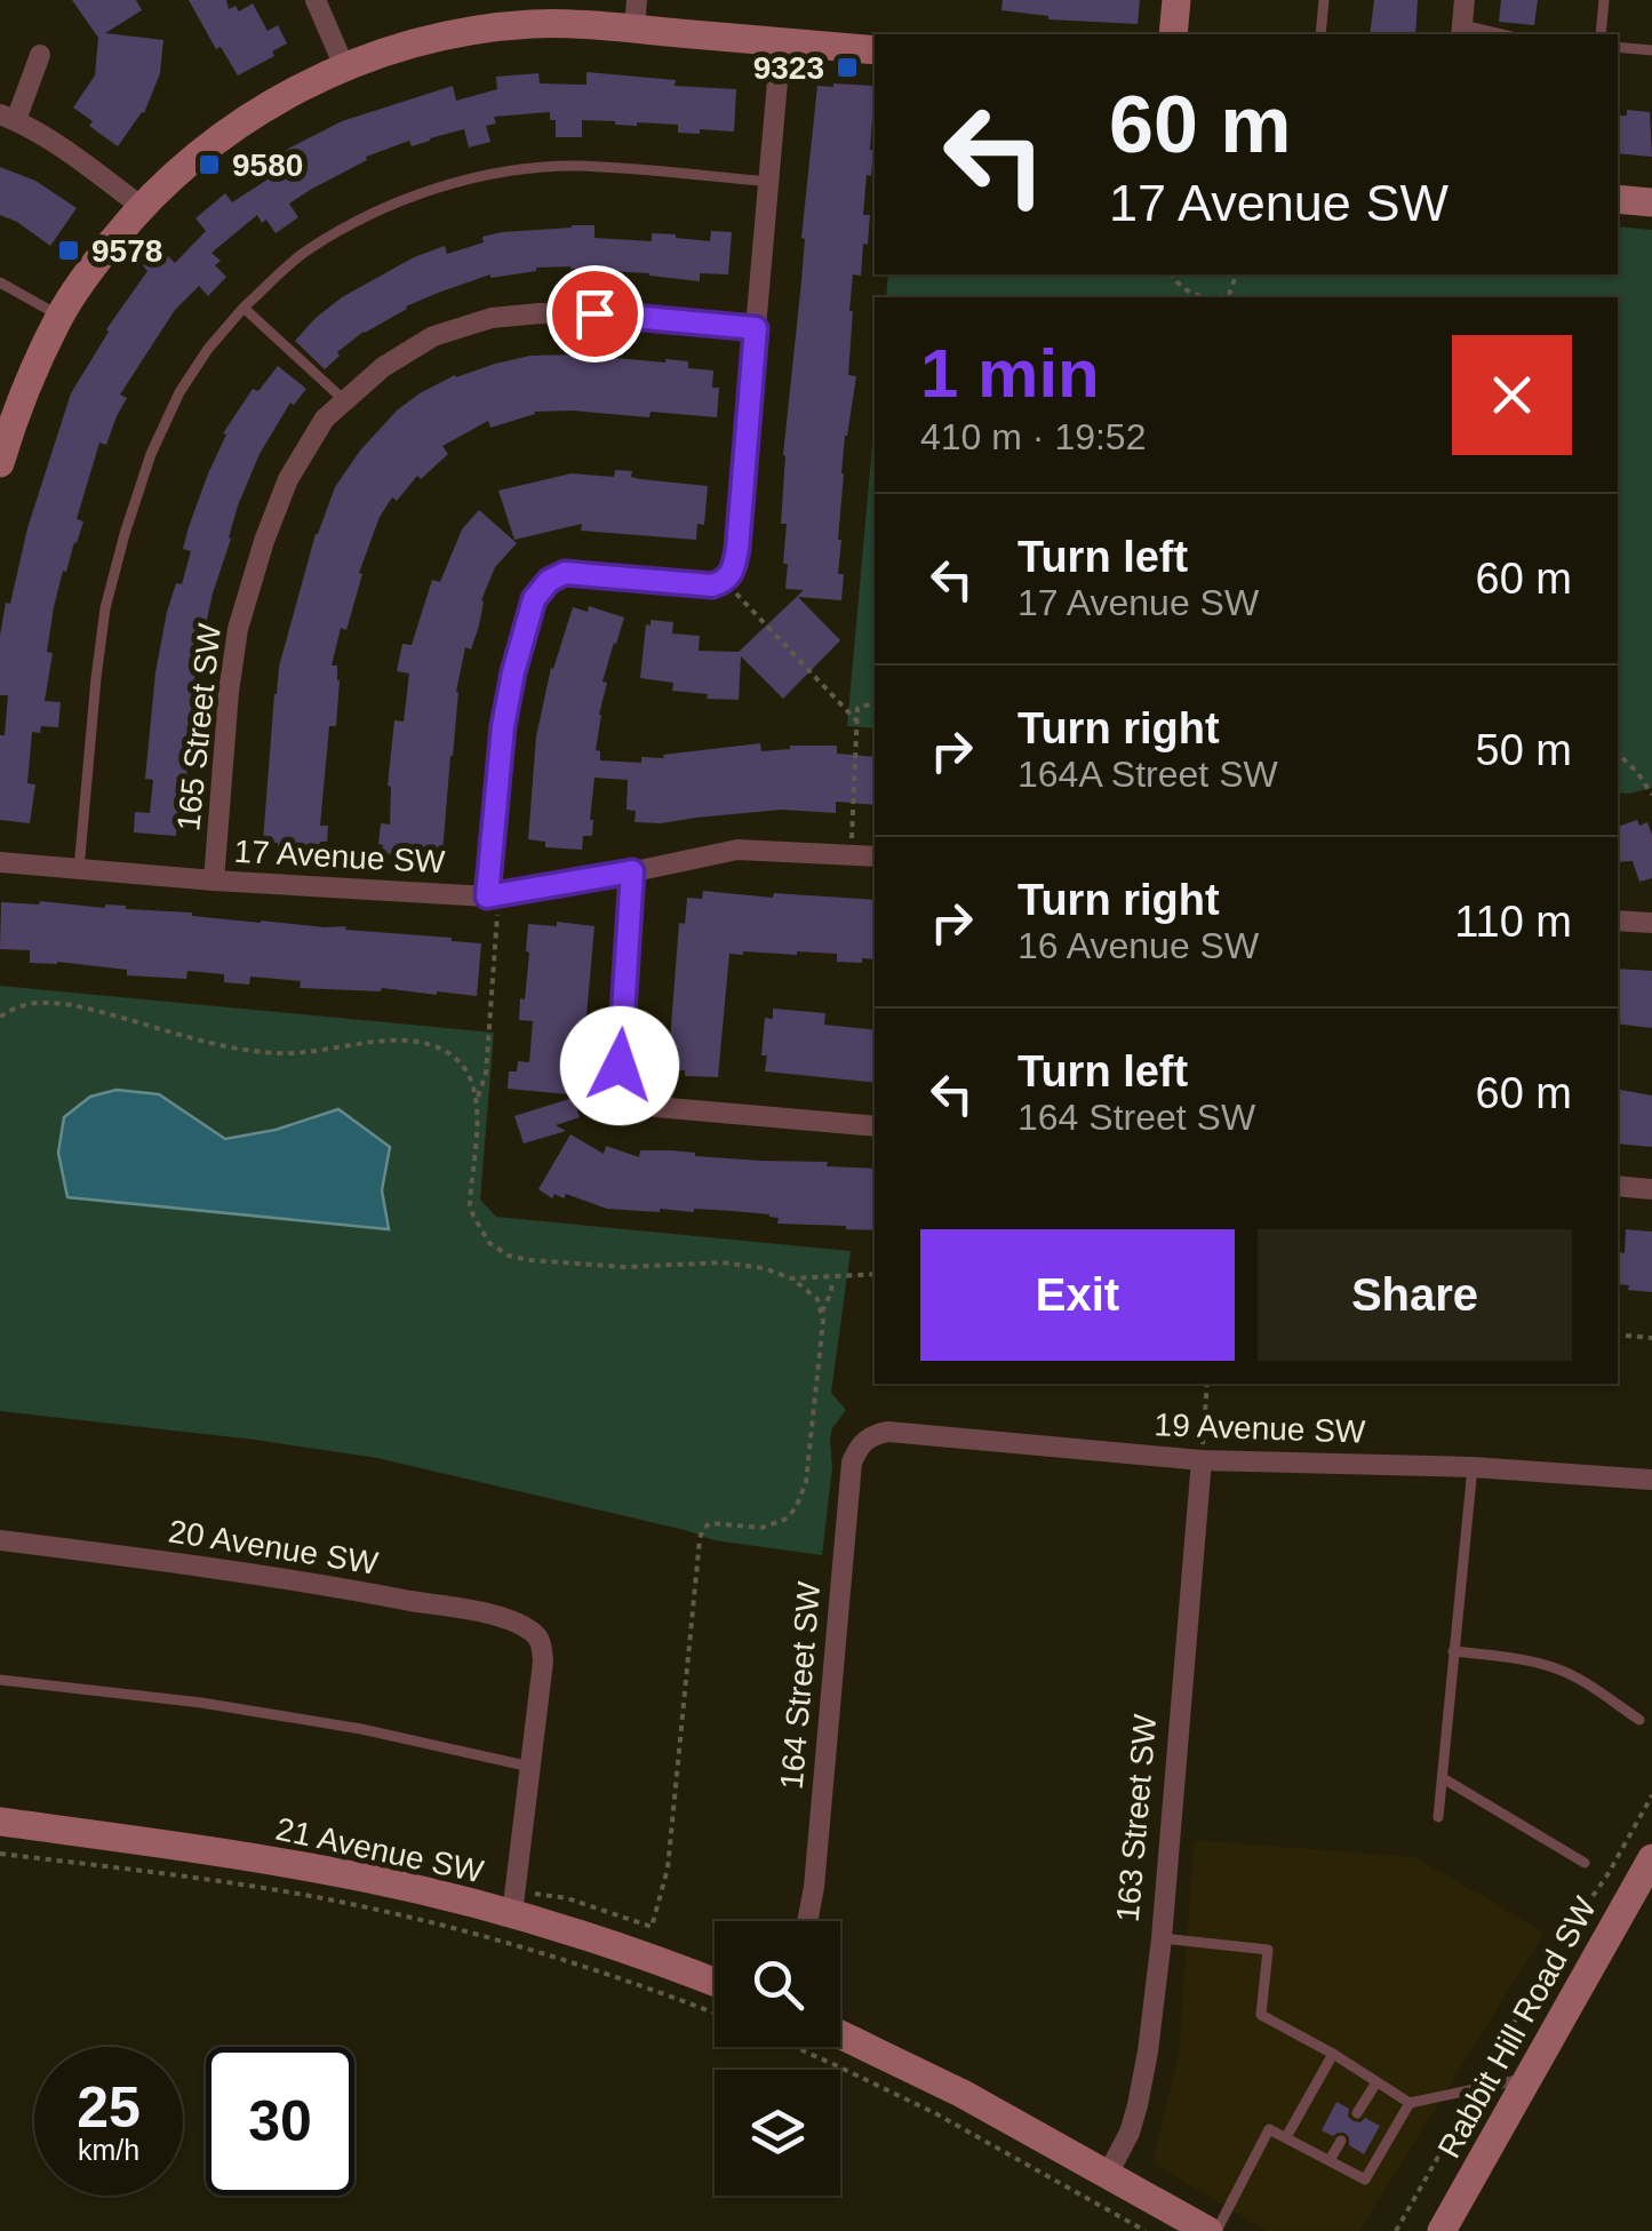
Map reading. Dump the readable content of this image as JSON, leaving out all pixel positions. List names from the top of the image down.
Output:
{
  "streets": {
    "street": [
      "165 Street SW",
      "17 Avenue SW",
      "19 Avenue SW",
      "20 Avenue SW",
      "164 Street SW",
      "163 Street SW",
      "21 Avenue SW",
      "Rabbit Hill Road SW"
    ]
  },
  "crossings": [
    ["165 Street SW", "17 Avenue SW"],
    ["19 Avenue SW", "164 Street SW"],
    ["19 Avenue SW", "163 Street SW"]
  ],
  "places": {
    "transit": ["9323", "9580", "9578"]
  },
  "page": {
    "turn": ["60 m", "17 Avenue SW"],
    "heading": ["1 min", "410 m · 19:52"],
    "list": [
      {
        "name": "Turn left",
        "note": "17 Avenue SW",
        "value": "60 m"
      },
      {
        "name": "Turn right",
        "note": "164A Street SW",
        "value": "50 m"
      },
      {
        "name": "Turn right",
        "note": "16 Avenue SW",
        "value": "110 m"
      },
      {
        "name": "Turn left",
        "note": "164 Street SW",
        "value": "60 m"
      }
    ],
    "buttons": ["Exit", "Share"],
    "speed": "25 km/h",
    "limit": "30"
  }
}
